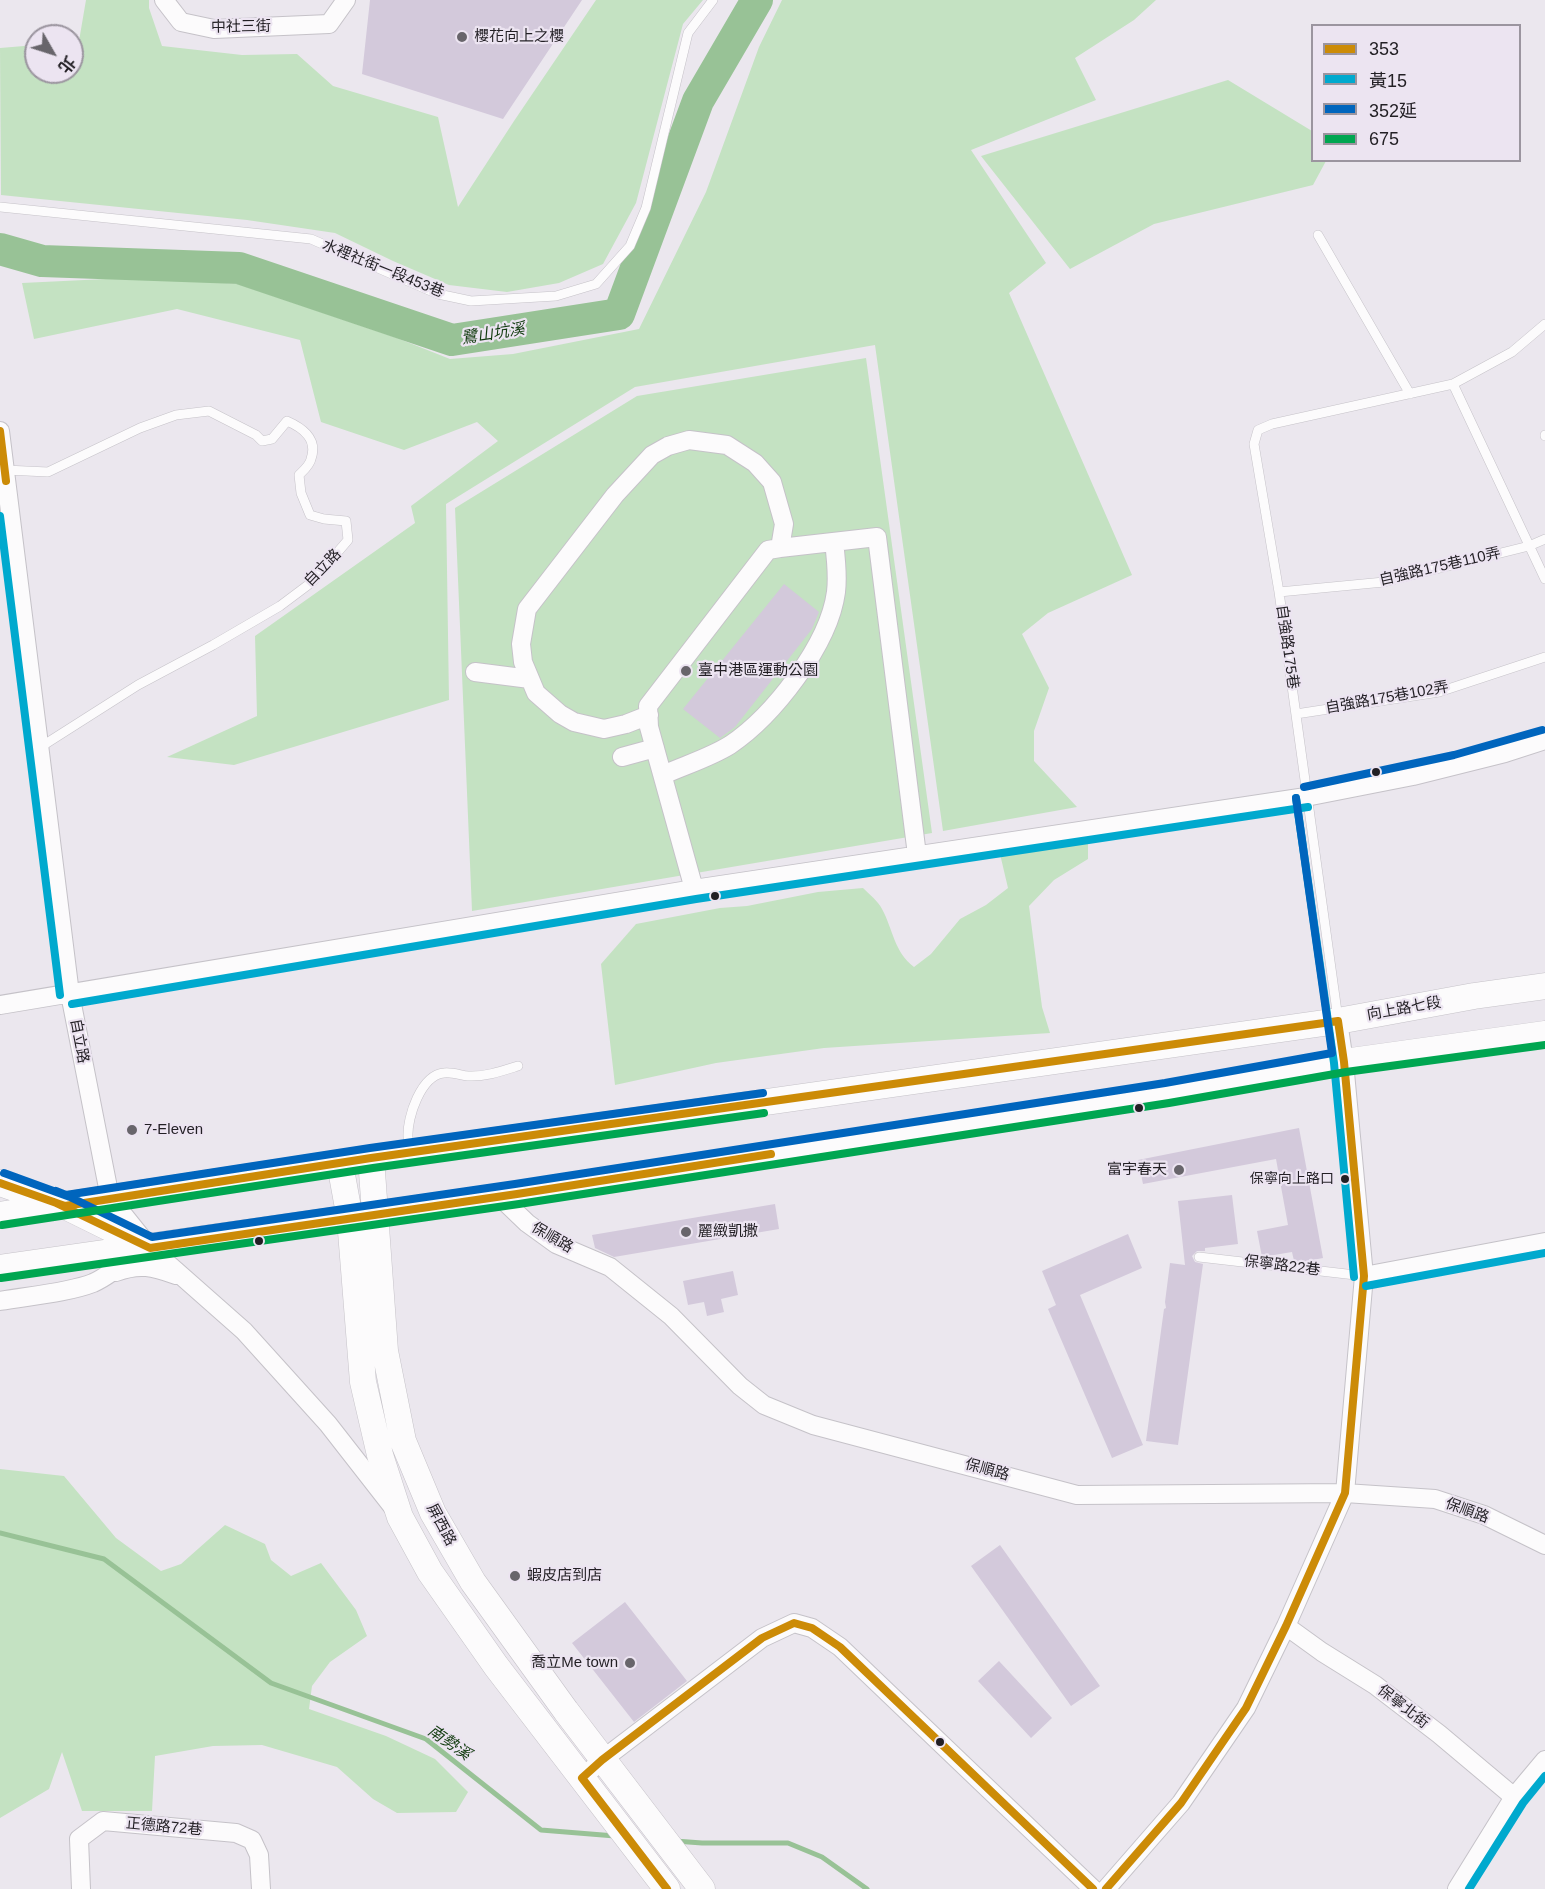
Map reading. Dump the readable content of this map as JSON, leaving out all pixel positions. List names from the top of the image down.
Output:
{
  "streets": {
    "main road": ["向上路七段", "屏西路"],
    "street": [
      "中社三街",
      "自立路",
      "保順路",
      "保寧北街",
      "正德路72巷"
    ],
    "lane": [
      "水裡社街一段453巷",
      "自強路175巷110弄",
      "自強路175巷",
      "自強路175巷102弄",
      "保寧路22巷"
    ]
  },
  "crossings": [
    ["自強路175巷110弄", "自強路175巷"],
    ["自立路", "向上路七段"],
    ["自強路175巷", "自強路175巷102弄"],
    ["自強路175巷", "向上路七段"],
    ["向上路七段", "屏西路"]
  ],
  "water": ["鷺山坑溪", "南勢溪"],
  "places": [
    "櫻花向上之櫻",
    "臺中港區運動公園",
    "7-Eleven",
    "富宇春天",
    "保寧向上路口",
    "麗緻凱撒",
    "蝦皮店到店",
    "喬立Me town"
  ],
  "lines": [
    "transit line 353",
    "transit line 黃15",
    "transit line 352延",
    "transit line 675"
  ],
  "legend": [
    "353",
    "黃15",
    "352延",
    "675"
  ],
  "north": "bottom right"
}
